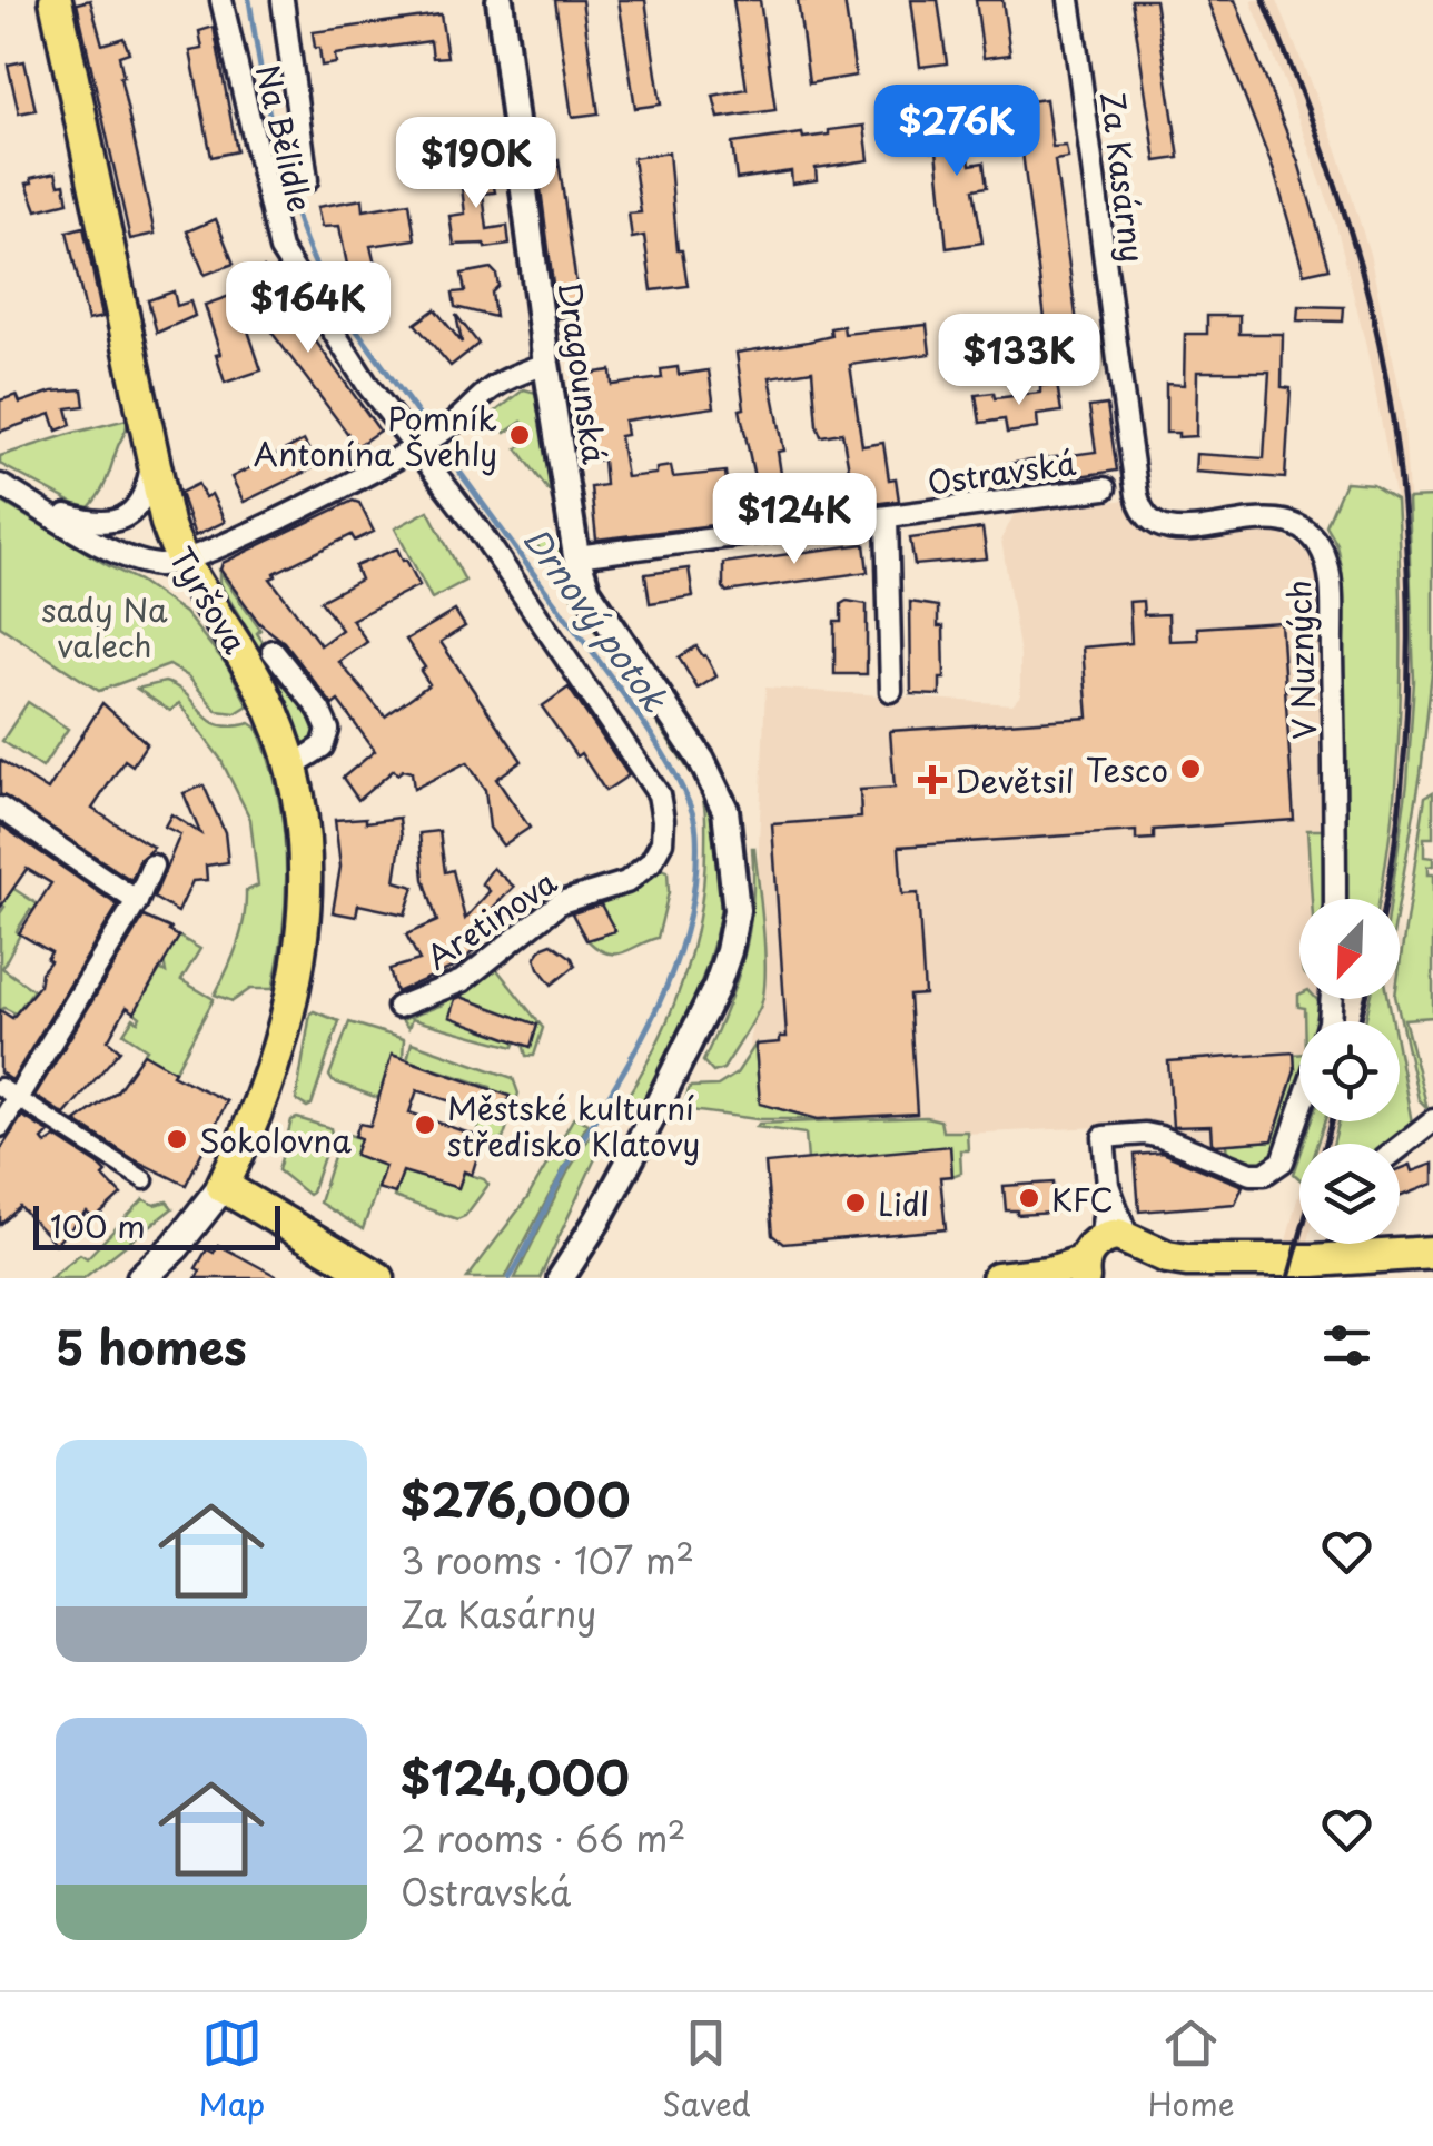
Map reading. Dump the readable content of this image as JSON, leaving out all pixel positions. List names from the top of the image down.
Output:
{
  "streets": {
    "main road": ["Tyršova"],
    "street": [
      "Na Bělidle",
      "Za Kasárny",
      "Dragounská",
      "Ostravská",
      "V Nuzných",
      "Aretinova"
    ]
  },
  "crossings": [
    ["Na Bělidle", "Aretinova"],
    ["Za Kasárny", "V Nuzných"],
    ["Dragounská", "Ostravská"]
  ],
  "water": ["Drnový potok"],
  "parks": ["sady Na valech"],
  "places": {
    "other": [
      "Pomník Antonína Švehly",
      "Tesco",
      "Městské kulturní středisko Klatovy",
      "Sokolovna",
      "KFC",
      "Lidl"
    ],
    "health": ["Devětsil"]
  },
  "scale_bar": "100 m",
  "north": "bottom left",
  "page": {
    "price": [
      "$276K",
      "$190K",
      "$164K",
      "$133K",
      "$124K"
    ],
    "scale": "100 m",
    "heading": "5 homes",
    "list": [
      {
        "name": "$276,000",
        "note": "3 rooms · 107 m² · Za Kasárny"
      },
      {
        "name": "$124,000",
        "note": "2 rooms · 66 m² · Ostravská"
      }
    ],
    "tabs": ["Map", "Saved", "Home"]
  }
}
